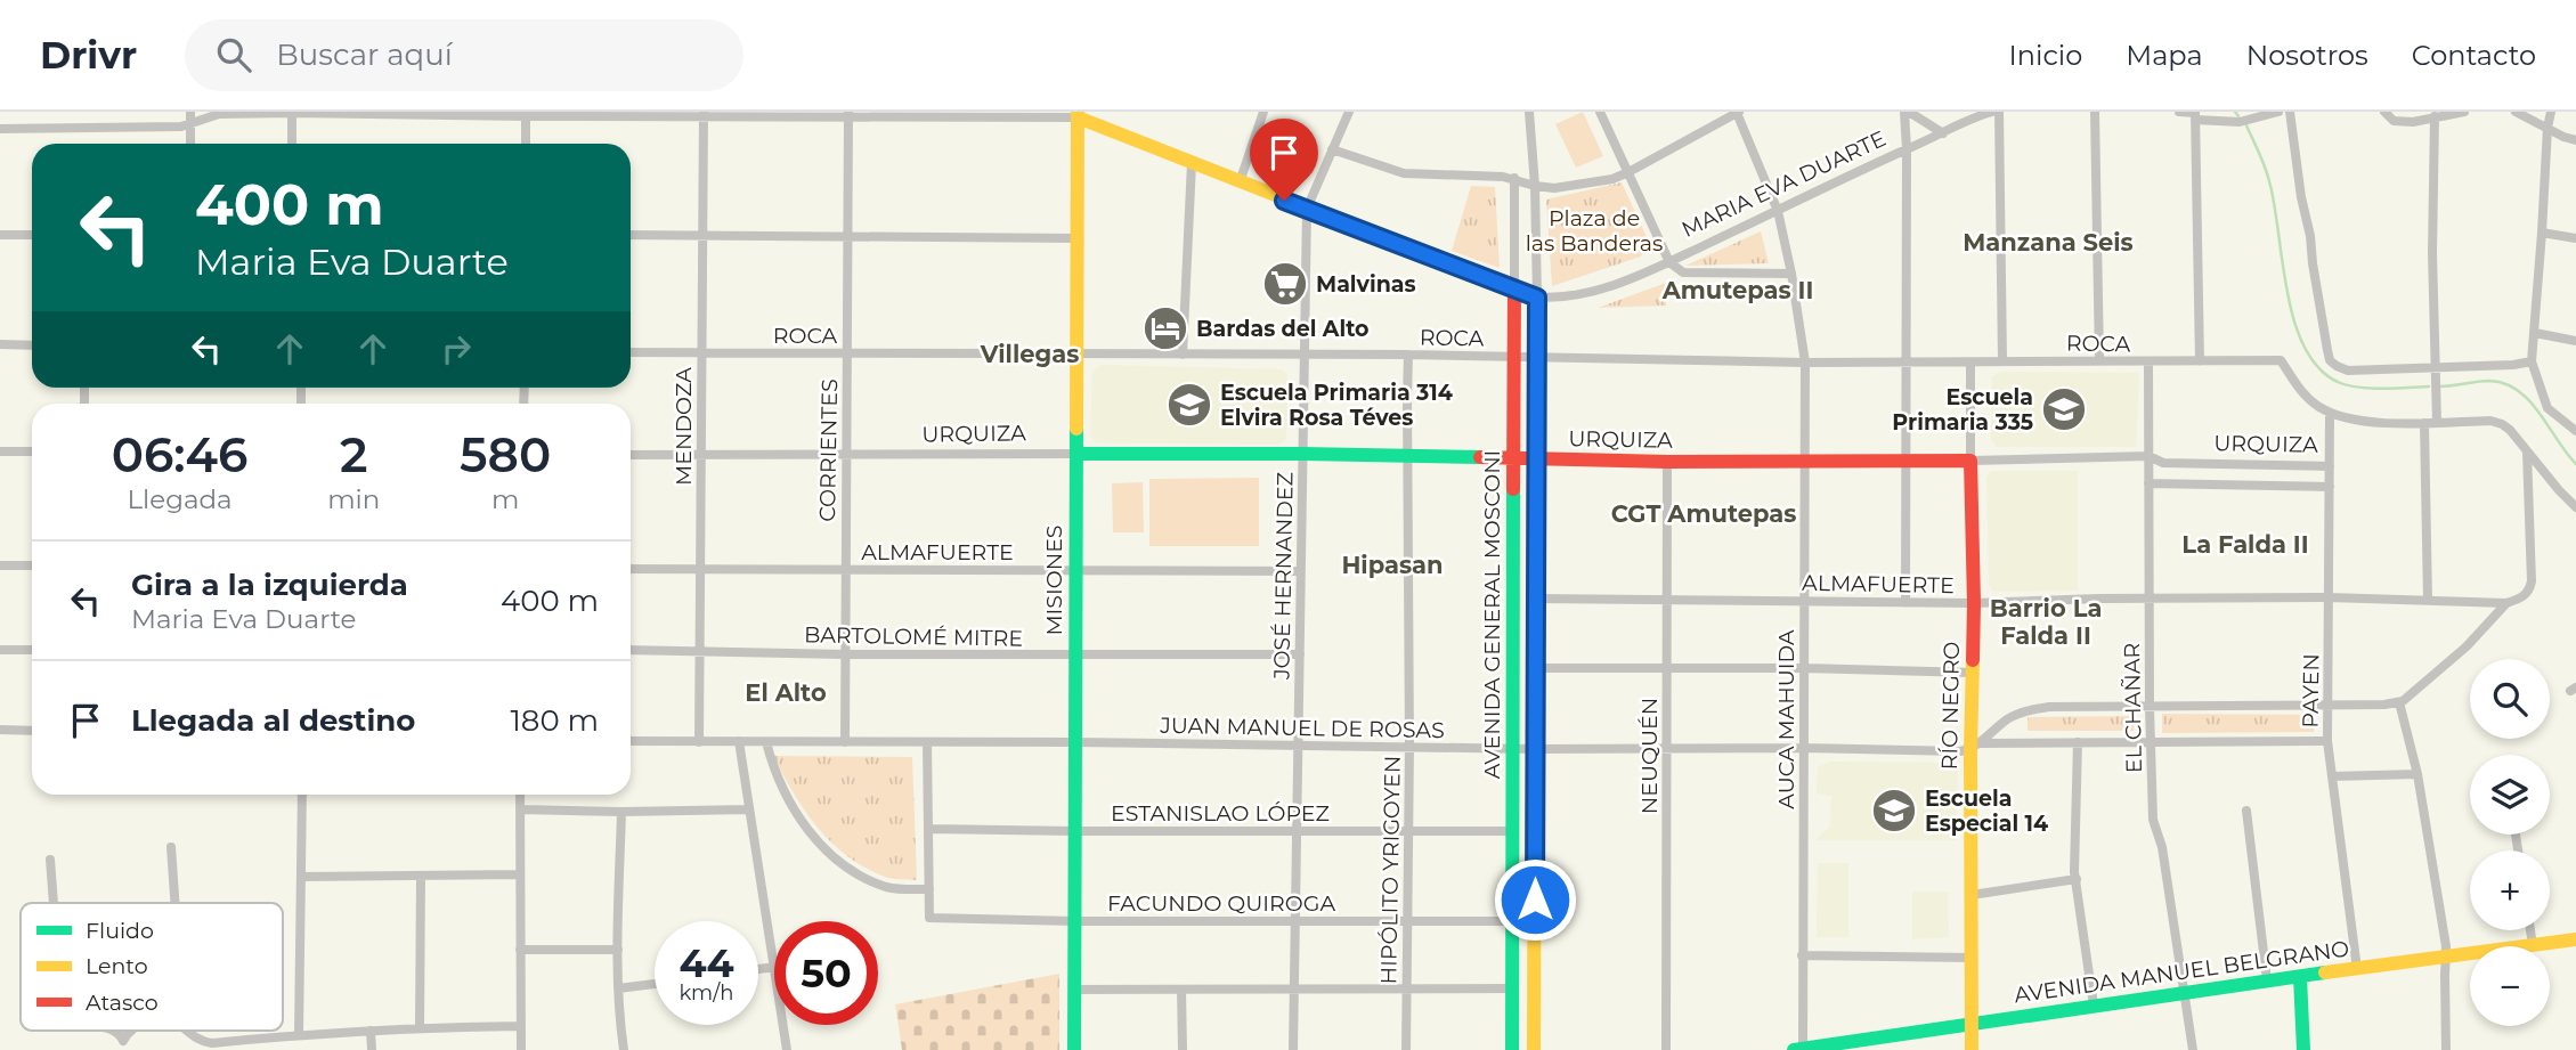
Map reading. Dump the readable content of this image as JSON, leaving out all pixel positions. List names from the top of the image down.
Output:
{
  "streets": {
    "street": [
      "MARIA EVA DUARTE",
      "ROCA",
      "MENDOZA",
      "URQUIZA",
      "CORRIENTES",
      "ALMAFUERTE",
      "JOSÉ HERNANDEZ",
      "MISIONES",
      "AVENIDA GENERAL MOSCONI",
      "BARTOLOMÉ MITRE",
      "PAYEN",
      "RÍO NEGRO",
      "EL CHAÑAR",
      "AUCA MAHUIDA",
      "JUAN MANUEL DE ROSAS",
      "NEUQUÉN",
      "ESTANISLAO LÓPEZ",
      "HIPÓLITO YRIGOYEN",
      "FACUNDO QUIROGA",
      "AVENIDA MANUEL BELGRANO"
    ]
  },
  "crossings": [
    ["MARIA EVA DUARTE", "MENDOZA"],
    ["MARIA EVA DUARTE", "CORRIENTES"],
    ["MARIA EVA DUARTE", "JOSÉ HERNANDEZ"],
    ["MARIA EVA DUARTE", "MISIONES"],
    ["MARIA EVA DUARTE", "AVENIDA GENERAL MOSCONI"],
    ["MARIA EVA DUARTE", "AUCA MAHUIDA"],
    ["ROCA", "MENDOZA"],
    ["ROCA", "CORRIENTES"],
    ["ROCA", "JOSÉ HERNANDEZ"],
    ["ROCA", "MISIONES"],
    ["ROCA", "AVENIDA GENERAL MOSCONI"],
    ["ROCA", "PAYEN"],
    ["ROCA", "RÍO NEGRO"],
    ["ROCA", "EL CHAÑAR"],
    ["ROCA", "AUCA MAHUIDA"],
    ["ROCA", "HIPÓLITO YRIGOYEN"],
    ["MENDOZA", "URQUIZA"],
    ["MENDOZA", "ALMAFUERTE"],
    ["MENDOZA", "BARTOLOMÉ MITRE"],
    ["MENDOZA", "JUAN MANUEL DE ROSAS"],
    ["URQUIZA", "CORRIENTES"],
    ["URQUIZA", "JOSÉ HERNANDEZ"],
    ["URQUIZA", "MISIONES"],
    ["URQUIZA", "AVENIDA GENERAL MOSCONI"],
    ["URQUIZA", "PAYEN"],
    ["URQUIZA", "RÍO NEGRO"],
    ["URQUIZA", "EL CHAÑAR"],
    ["URQUIZA", "AUCA MAHUIDA"],
    ["URQUIZA", "NEUQUÉN"],
    ["URQUIZA", "HIPÓLITO YRIGOYEN"],
    ["CORRIENTES", "ALMAFUERTE"],
    ["CORRIENTES", "BARTOLOMÉ MITRE"],
    ["CORRIENTES", "JUAN MANUEL DE ROSAS"],
    ["ALMAFUERTE", "JOSÉ HERNANDEZ"],
    ["ALMAFUERTE", "MISIONES"],
    ["ALMAFUERTE", "AVENIDA GENERAL MOSCONI"],
    ["ALMAFUERTE", "PAYEN"],
    ["ALMAFUERTE", "RÍO NEGRO"],
    ["ALMAFUERTE", "EL CHAÑAR"],
    ["ALMAFUERTE", "AUCA MAHUIDA"],
    ["ALMAFUERTE", "NEUQUÉN"],
    ["JOSÉ HERNANDEZ", "BARTOLOMÉ MITRE"],
    ["JOSÉ HERNANDEZ", "JUAN MANUEL DE ROSAS"],
    ["JOSÉ HERNANDEZ", "ESTANISLAO LÓPEZ"],
    ["JOSÉ HERNANDEZ", "FACUNDO QUIROGA"],
    ["MISIONES", "BARTOLOMÉ MITRE"],
    ["MISIONES", "JUAN MANUEL DE ROSAS"],
    ["MISIONES", "ESTANISLAO LÓPEZ"],
    ["MISIONES", "FACUNDO QUIROGA"],
    ["AVENIDA GENERAL MOSCONI", "JUAN MANUEL DE ROSAS"],
    ["AVENIDA GENERAL MOSCONI", "ESTANISLAO LÓPEZ"],
    ["AVENIDA GENERAL MOSCONI", "FACUNDO QUIROGA"],
    ["PAYEN", "JUAN MANUEL DE ROSAS"],
    ["PAYEN", "AVENIDA MANUEL BELGRANO"],
    ["RÍO NEGRO", "JUAN MANUEL DE ROSAS"],
    ["RÍO NEGRO", "AVENIDA MANUEL BELGRANO"],
    ["EL CHAÑAR", "JUAN MANUEL DE ROSAS"],
    ["EL CHAÑAR", "AVENIDA MANUEL BELGRANO"],
    ["AUCA MAHUIDA", "JUAN MANUEL DE ROSAS"],
    ["AUCA MAHUIDA", "AVENIDA MANUEL BELGRANO"],
    ["JUAN MANUEL DE ROSAS", "NEUQUÉN"],
    ["JUAN MANUEL DE ROSAS", "HIPÓLITO YRIGOYEN"],
    ["ESTANISLAO LÓPEZ", "HIPÓLITO YRIGOYEN"],
    ["HIPÓLITO YRIGOYEN", "FACUNDO QUIROGA"]
  ],
  "districts": [
    "Manzana Seis",
    "Amutepas II",
    "Villegas",
    "CGT Amutepas",
    "La Falda II",
    "Hipasan",
    "Barrio La Falda II",
    "El Alto"
  ],
  "parks": ["Plaza de las Banderas"],
  "places": {
    "supermarket": ["Malvinas"],
    "hotel": ["Bardas del Alto"],
    "school or university": ["Escuela Primaria 314 Elvira Rosa Téves", "Escuela Primaria 335", "Escuela Especial 14"]
  },
  "legend": ["Fluido", "Lento", "Atasco"],
  "page": {
    "header": "Drivr",
    "search": "Buscar aquí",
    "nav": [
      "Inicio",
      "Mapa",
      "Nosotros",
      "Contacto"
    ],
    "turn": ["400 m", "Maria Eva Duarte"],
    "eta": [
      "06:46",
      "Llegada",
      "2",
      "min",
      "580",
      "m"
    ],
    "list": [
      {
        "name": "Gira a la izquierda",
        "note": "Maria Eva Duarte",
        "value": "400 m"
      },
      {
        "name": "Llegada al destino",
        "value": "180 m"
      }
    ],
    "map_buttons": ["+", "−"],
    "speed": "44 km/h",
    "limit": "50"
  }
}
